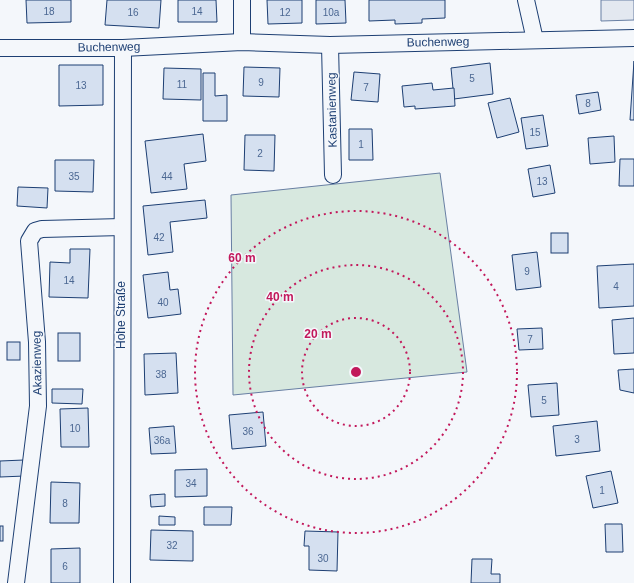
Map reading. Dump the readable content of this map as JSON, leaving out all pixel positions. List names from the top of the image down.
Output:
{
  "streets": {
    "street": [
      "Buchenweg",
      "Kastanienweg",
      "Hohe Straße",
      "Akazienweg"
    ]
  },
  "crossings": [
    ["Buchenweg", "Kastanienweg"],
    ["Buchenweg", "Hohe Straße"],
    ["Hohe Straße", "Akazienweg"]
  ],
  "house_numbers": [
    "18",
    "14",
    "16",
    "12",
    "10a",
    "5",
    "9",
    "11",
    "13",
    "7",
    "8",
    "15",
    "1",
    "2",
    "35",
    "44",
    "13",
    "42",
    "9",
    "14",
    "4",
    "40",
    "7",
    "38",
    "5",
    "10",
    "36",
    "3",
    "36a",
    "34",
    "1",
    "8",
    "32",
    "30",
    "6"
  ],
  "rings": ["60 m", "40 m", "20 m"]
}
